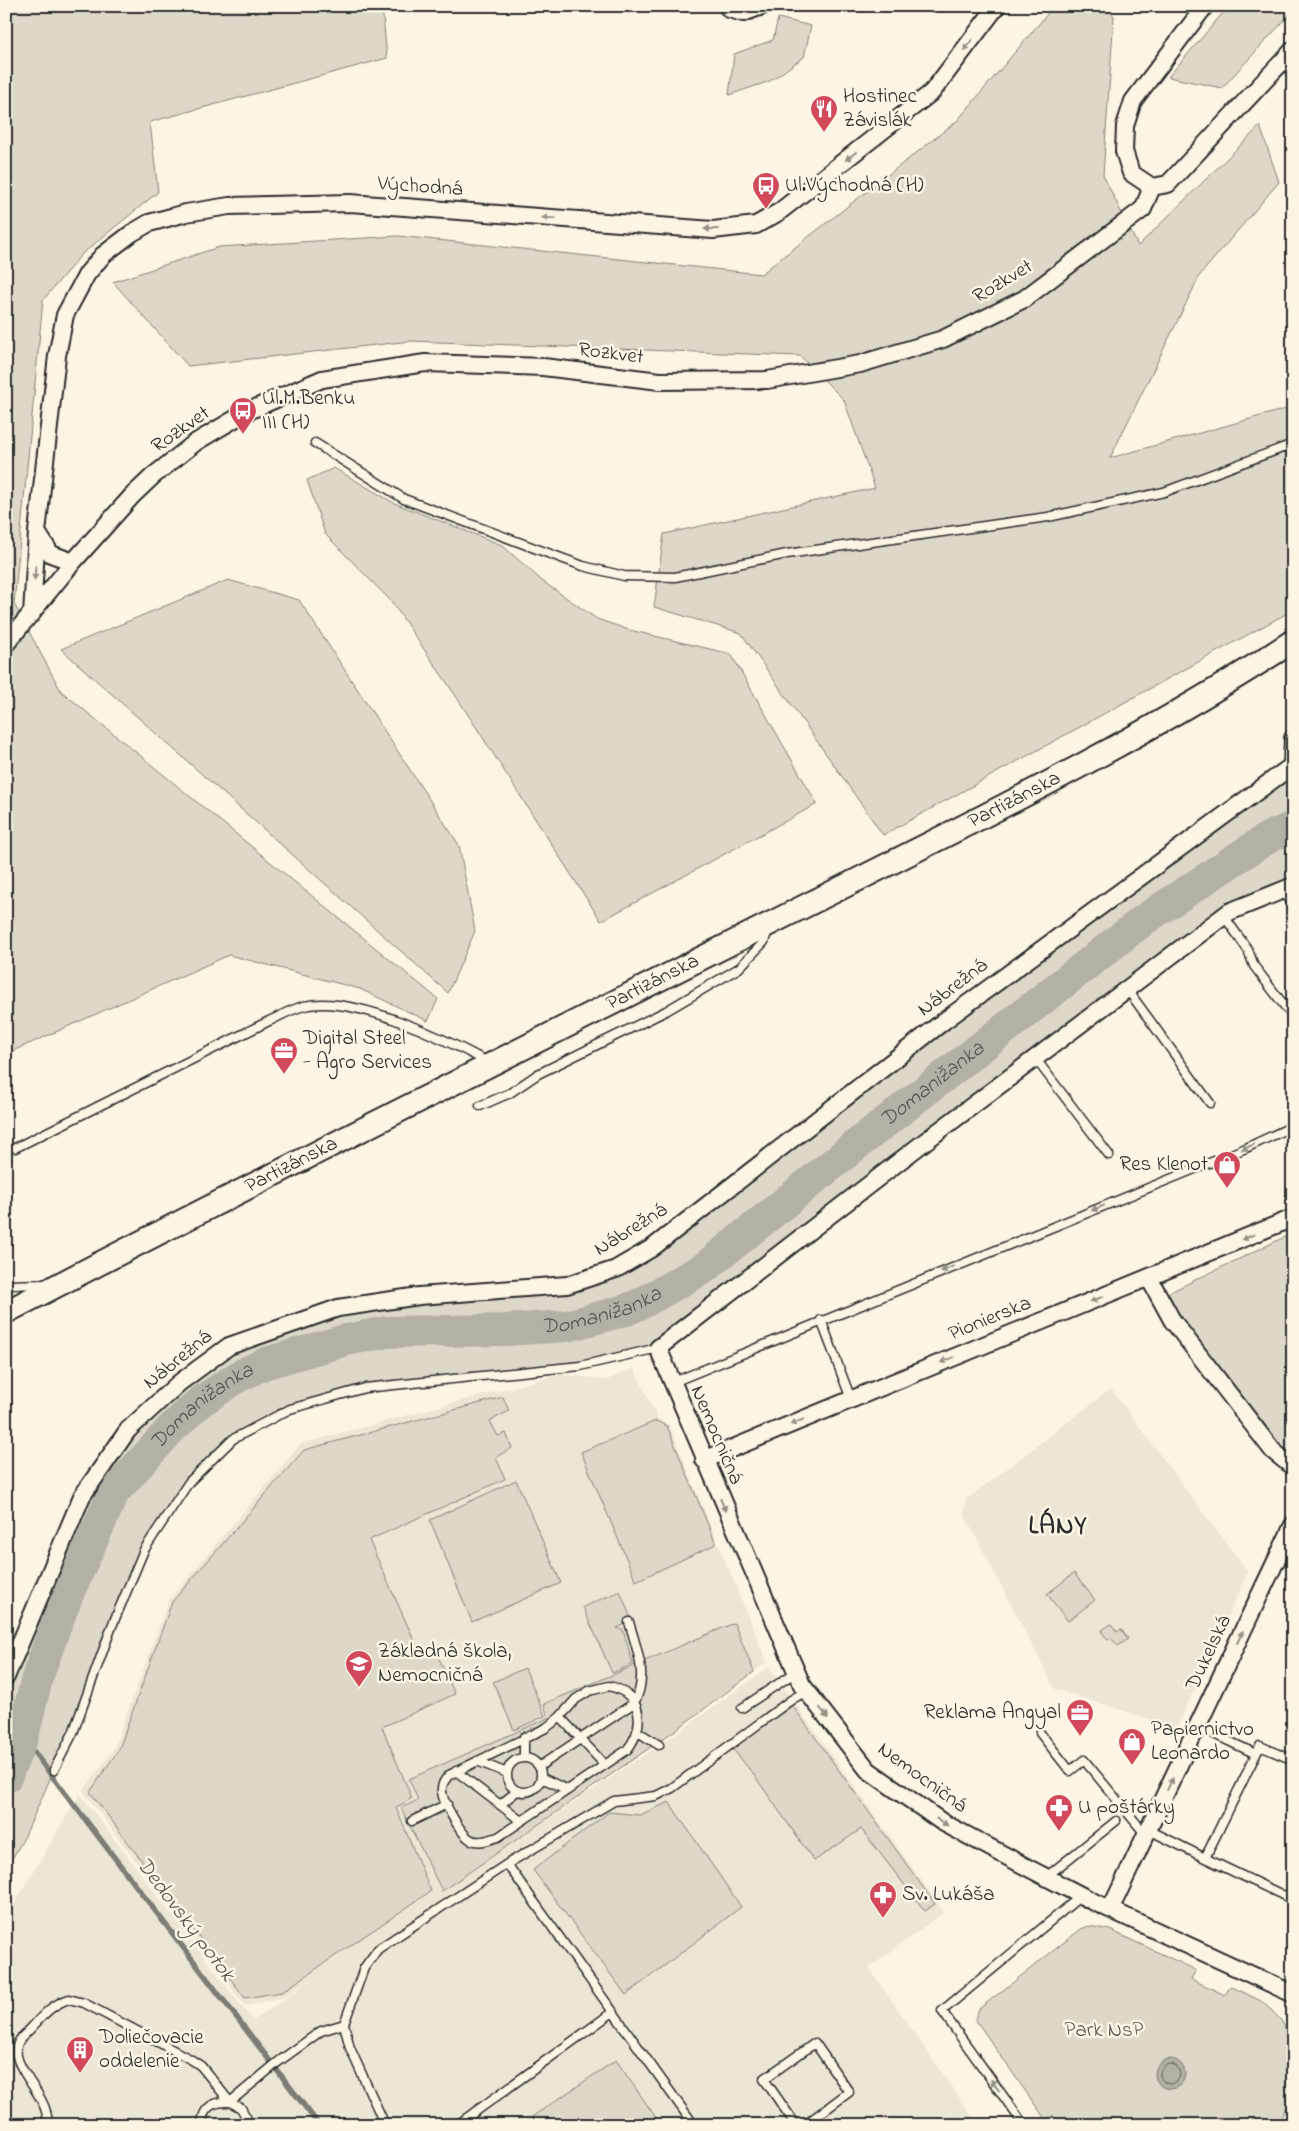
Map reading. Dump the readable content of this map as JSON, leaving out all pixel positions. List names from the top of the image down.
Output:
{
  "streets": {
    "main road": ["Partizánska"],
    "street": [
      "Východná",
      "Rozkvet",
      "Nábrežná",
      "Pionierska",
      "Nemocničná",
      "Dukelská"
    ]
  },
  "crossings": [
    ["Východná", "Rozkvet"],
    ["Pionierska", "Nemocničná"],
    ["Nemocničná", "Dukelská"]
  ],
  "one_way": [
    "Východná",
    "Pionierska",
    "Nemocničná",
    "Dukelská"
  ],
  "districts": ["LÁNY"],
  "water": ["Domanižanka", "Dedovský potok"],
  "parks": ["Park NsP"],
  "places": {
    "restaurant": ["Hostinec Závislák"],
    "bus stop": ["Ul.Východná (H)", "Ul.M.Benku III (H)"],
    "office": ["Digital Steel - Agro Services", "Reklama Angyal"],
    "shop": ["Res Klenot", "Papiernictvo Leonardo"],
    "school or university": ["Základná škola, Nemocničná"],
    "pharmacy": ["U poštárky", "Sv. Lukáša"],
    "building": ["Doliečovacie oddelenie"]
  }
}
